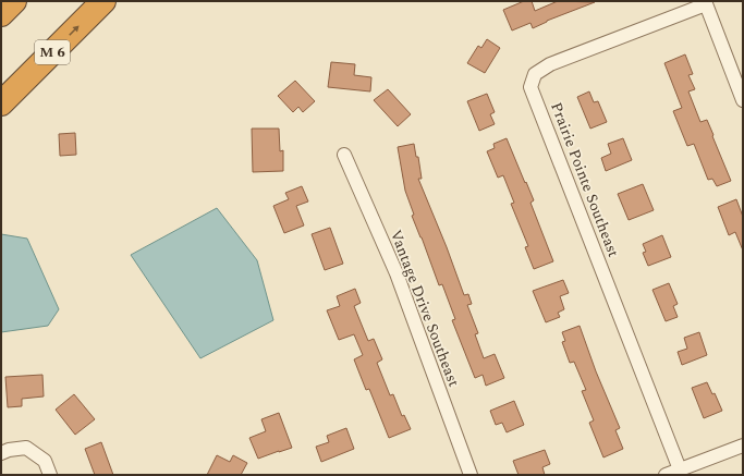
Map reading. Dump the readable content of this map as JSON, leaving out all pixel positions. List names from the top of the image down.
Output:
{
  "streets": {
    "highway": ["M 6"],
    "street": ["Prairie Pointe Southeast", "Vantage Drive Southeast"]
  }
}
